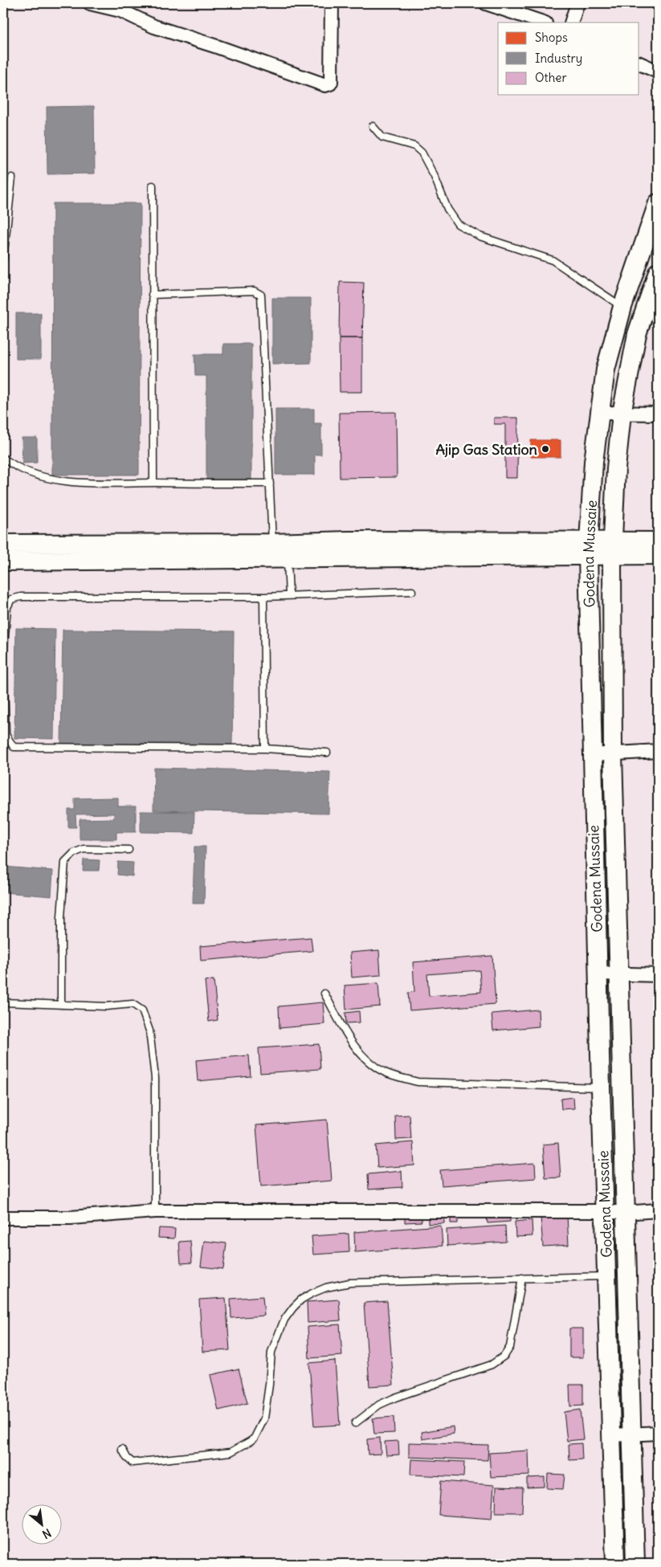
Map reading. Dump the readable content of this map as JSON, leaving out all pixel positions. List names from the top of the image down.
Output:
{
  "streets": {
    "street": ["Godena Mussaie"]
  },
  "places": ["Ajip Gas Station"],
  "legend": ["Shops", "Industry", "Other"],
  "north": "bottom right"
}
